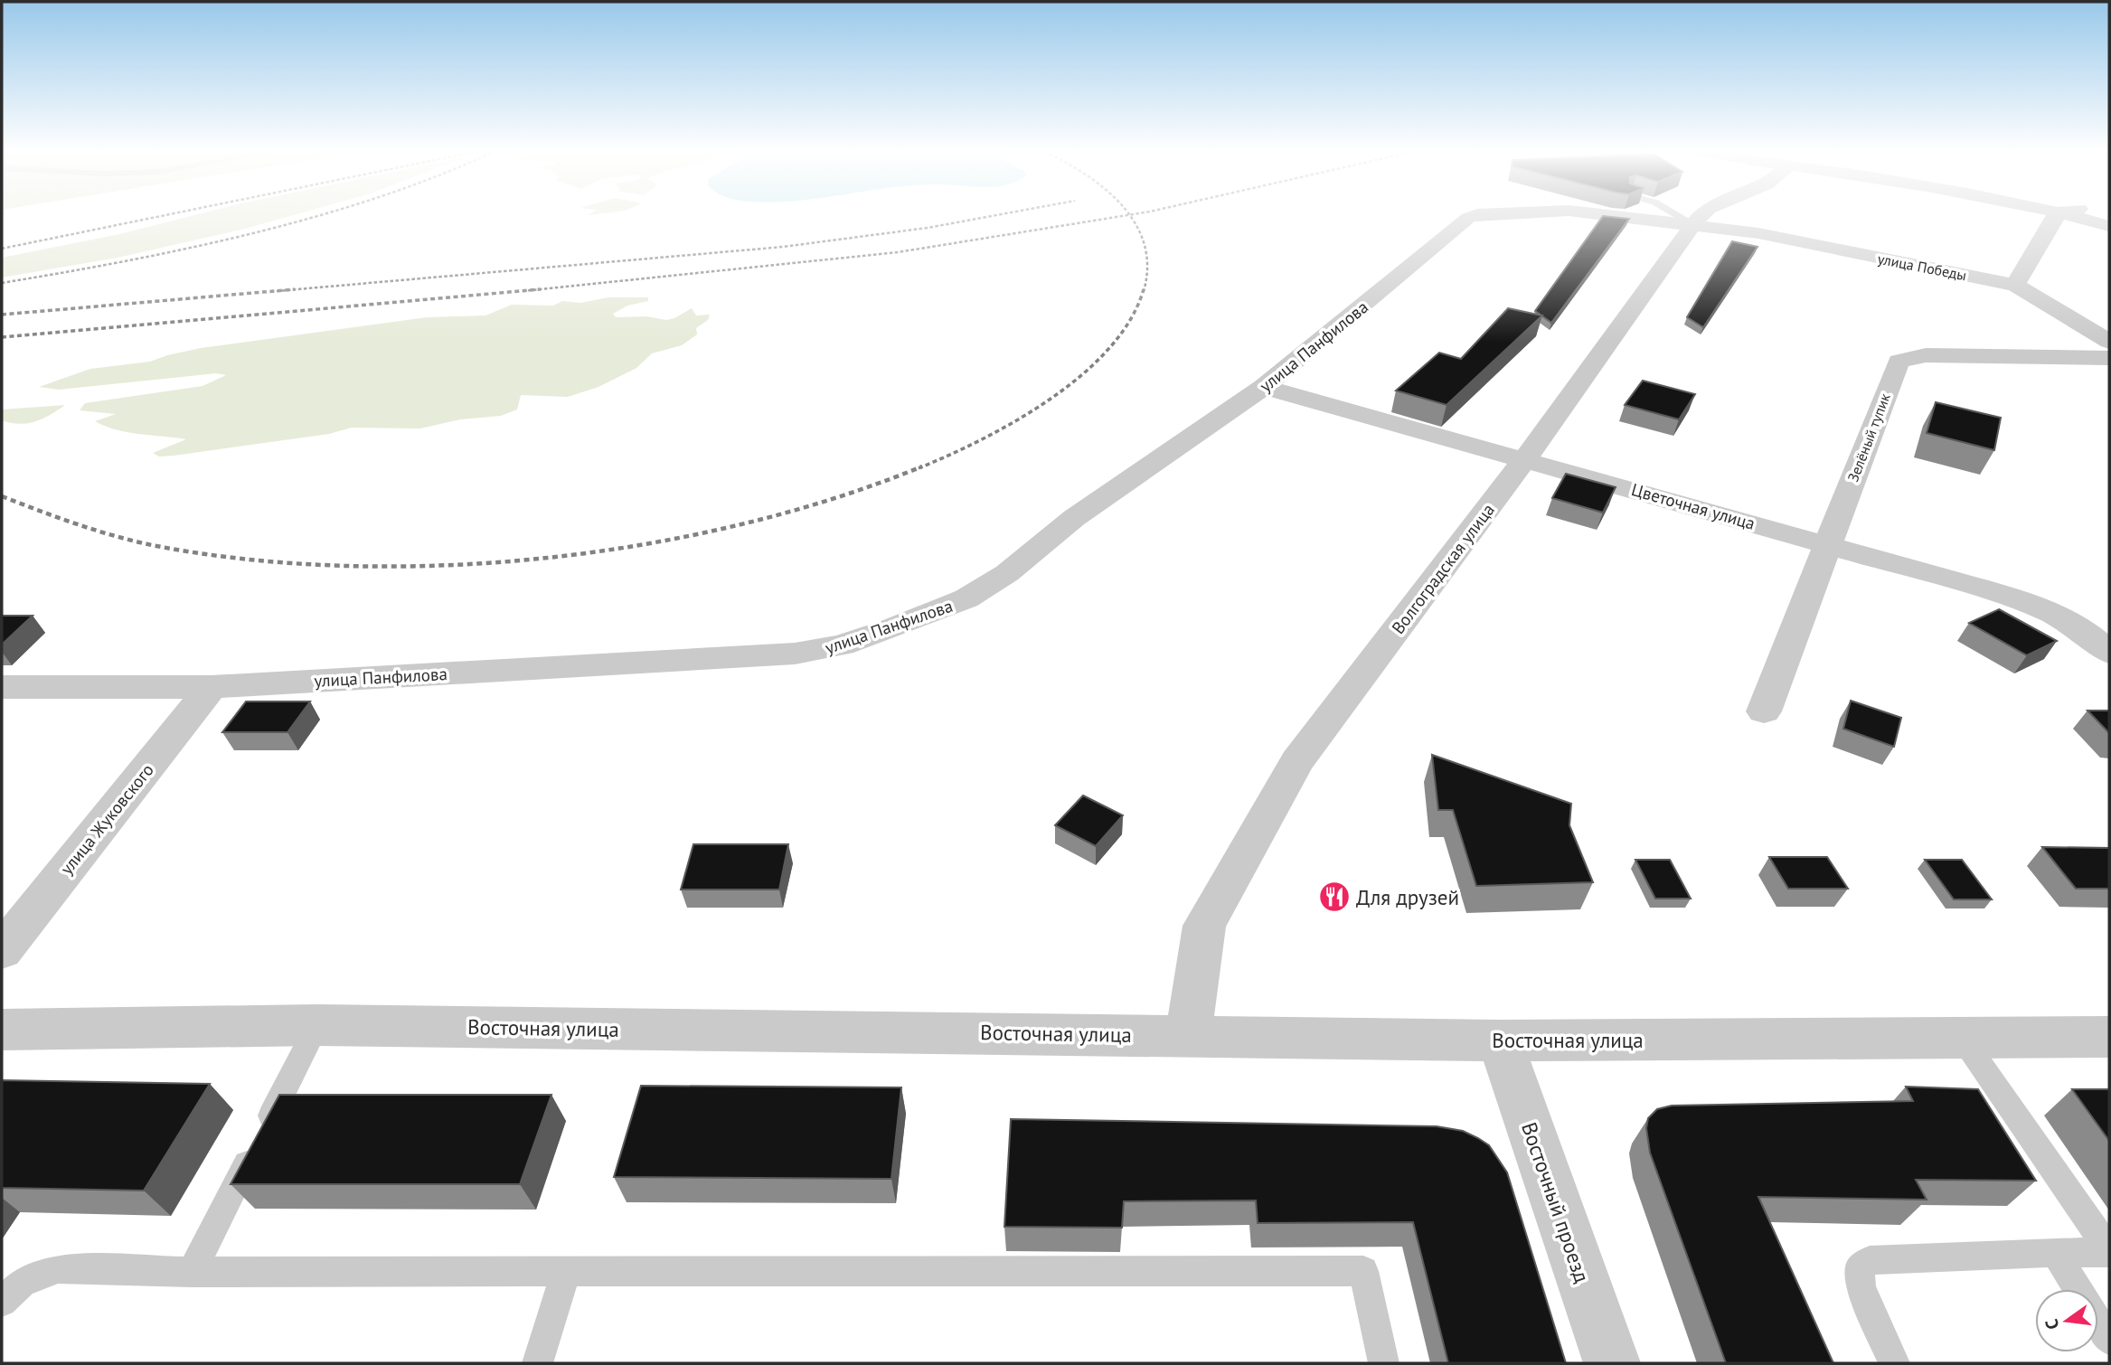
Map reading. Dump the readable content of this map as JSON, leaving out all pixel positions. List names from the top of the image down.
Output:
{
  "streets": {
    "street": [
      "улица Победы",
      "улица Панфилова",
      "Зелёный тупик",
      "Цветочная улица",
      "Волгоградская улица",
      "улица Жуковского",
      "Восточная улица",
      "Восточный проезд"
    ]
  },
  "crossings": [
    ["улица Победы", "Волгоградская улица"],
    ["улица Панфилова", "Цветочная улица"],
    ["улица Панфилова", "улица Жуковского"],
    ["Зелёный тупик", "Цветочная улица"],
    ["Цветочная улица", "Волгоградская улица"],
    ["Волгоградская улица", "Восточная улица"],
    ["Восточная улица", "Восточный проезд"]
  ],
  "places": {
    "restaurant": ["Для друзей"]
  },
  "north": "left"
}
